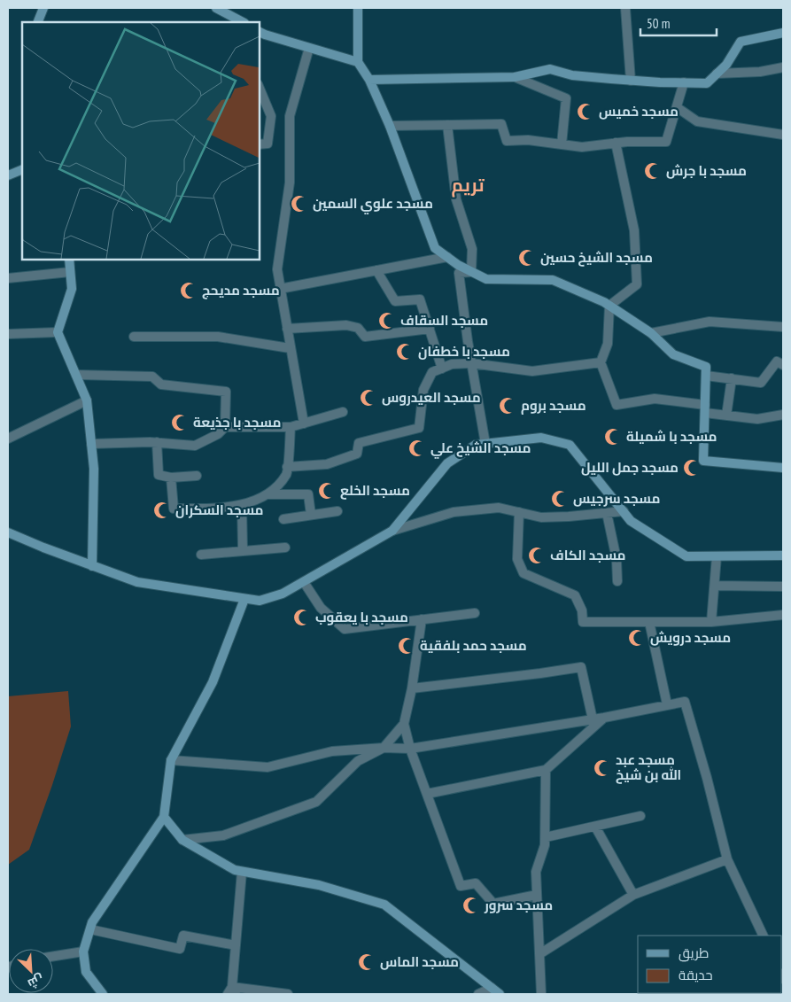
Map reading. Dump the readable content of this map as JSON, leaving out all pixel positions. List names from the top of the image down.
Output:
{
  "districts": ["تريم"],
  "places": {
    "mosque": [
      "مسجد خميس",
      "مسجد با جرش",
      "مسجد علوي السمين",
      "مسجد الشيخ حسين",
      "مسجد مديحج",
      "مسجد السقاف",
      "مسجد با خطفان",
      "مسجد العيدروس",
      "مسجد بروم",
      "مسجد با جذيعة",
      "مسجد با شميلة",
      "مسجد الشيخ علي",
      "مسجد جمل الليل",
      "مسجد الخلع",
      "مسجد سرجيس",
      "مسجد السكران",
      "مسجد الكاف",
      "مسجد با يعقوب",
      "مسجد درويش",
      "مسجد حمد بلفقية",
      "مسجد عبد الله بن شيخ",
      "مسجد سرور",
      "مسجد الماس"
    ]
  },
  "legend": ["طريق", "حديقة"],
  "scale_bar": "50 m",
  "north": "bottom right"
}
